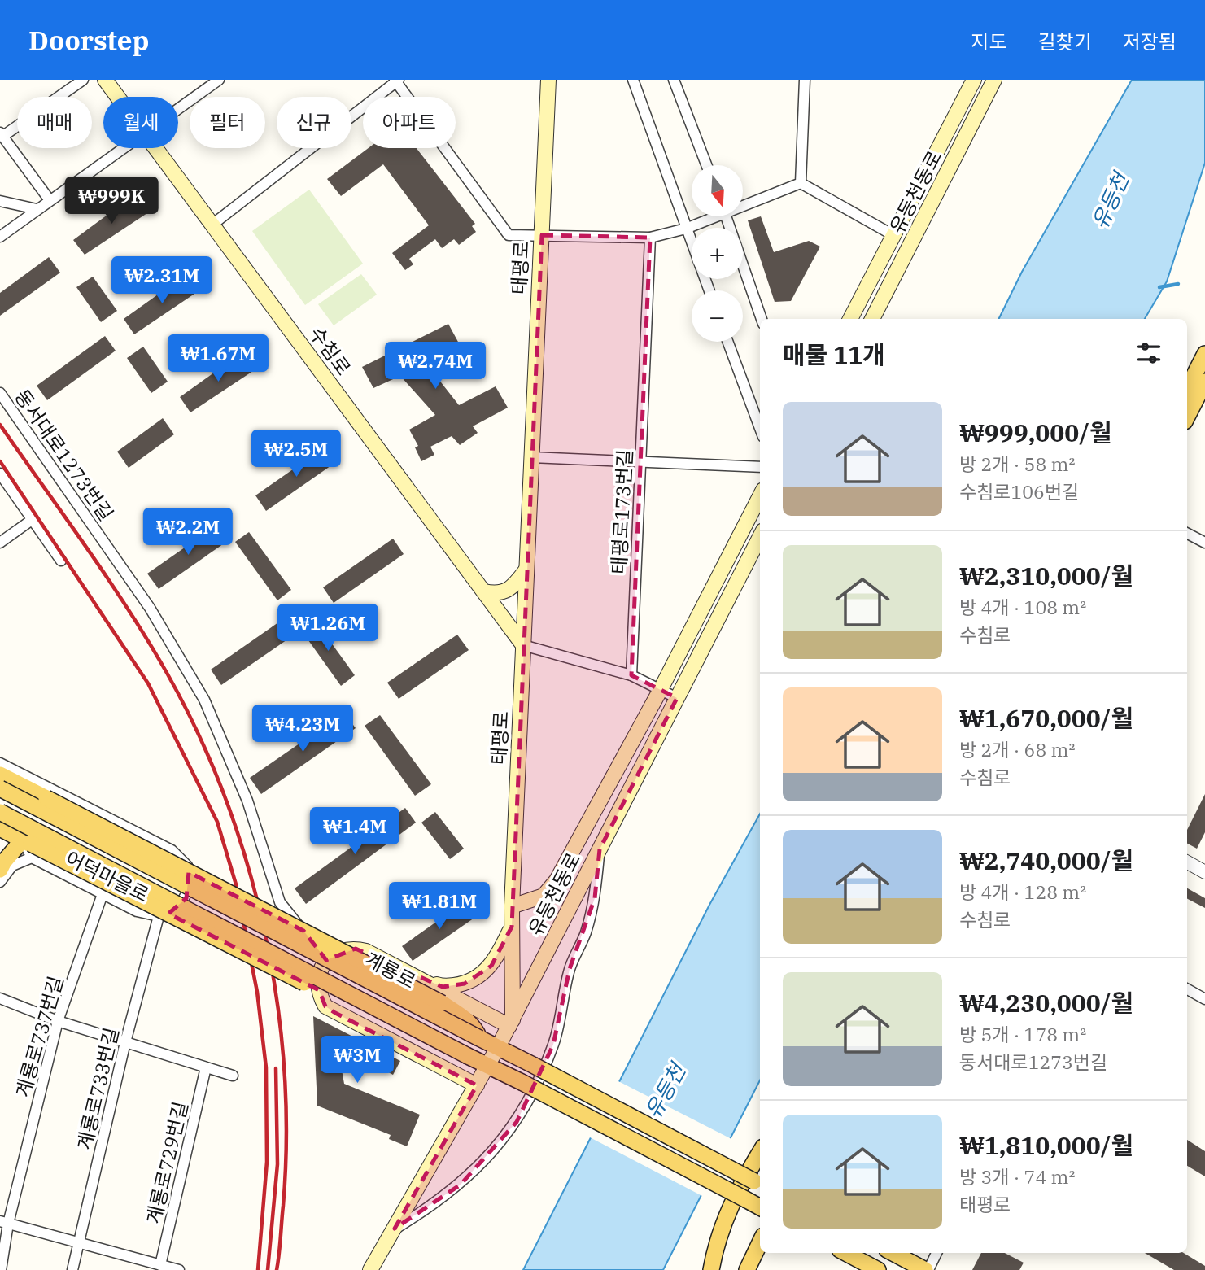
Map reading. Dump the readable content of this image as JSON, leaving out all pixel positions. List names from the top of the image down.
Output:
{
  "streets": {
    "main road": [
      "유등천동로",
      "태평로",
      "수침로",
      "계룡로"
    ],
    "street": [
      "동서대로1273번길",
      "태평로173번길",
      "어덕마을로",
      "계룡로737번길",
      "계룡로733번길",
      "계룡로729번길"
    ]
  },
  "crossings": [
    ["유등천동로", "태평로"],
    ["유등천동로", "계룡로"],
    ["태평로", "수침로"],
    ["어덕마을로", "계룡로737번길"],
    ["어덕마을로", "계룡로733번길"]
  ],
  "water": ["유등천"],
  "north": "bottom",
  "page": {
    "header": "Doorstep",
    "nav": ["지도", "길찾기", "저장됨"],
    "chip": [
      "매매",
      "월세",
      "필터",
      "신규",
      "아파트"
    ],
    "map_buttons": ["+", "−"],
    "price": [
      "₩999K",
      "₩2.31M",
      "₩1.67M",
      "₩2.74M",
      "₩2.5M",
      "₩2.2M",
      "₩1.26M",
      "₩4.23M",
      "₩1.4M",
      "₩1.81M",
      "₩3M"
    ],
    "heading": "매물 11개",
    "list": [
      {
        "name": "₩999,000/월",
        "note": "방 2개 · 58 m² · 수침로106번길"
      },
      {
        "name": "₩2,310,000/월",
        "note": "방 4개 · 108 m² · 수침로"
      },
      {
        "name": "₩1,670,000/월",
        "note": "방 2개 · 68 m² · 수침로"
      },
      {
        "name": "₩2,740,000/월",
        "note": "방 4개 · 128 m² · 수침로"
      },
      {
        "name": "₩4,230,000/월",
        "note": "방 5개 · 178 m² · 동서대로1273번길"
      },
      {
        "name": "₩1,810,000/월",
        "note": "방 3개 · 74 m² · 태평로"
      }
    ]
  }
}
